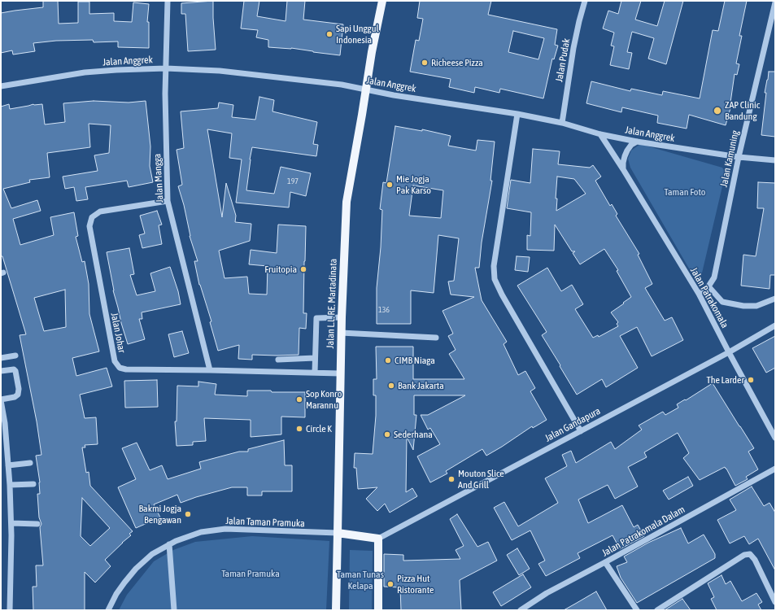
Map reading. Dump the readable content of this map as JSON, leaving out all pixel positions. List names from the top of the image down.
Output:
{
  "streets": {
    "main road": ["Jalan L.L. RE. Martadinata"],
    "street": [
      "Jalan Pudak",
      "Jalan Anggrek",
      "Jalan Kamuning",
      "Jalan Mangga",
      "Jalan Patrakomala",
      "Jalan Johar",
      "Jalan Gandapura",
      "Jalan Taman Pramuka",
      "Jalan Patrakomala Dalam"
    ]
  },
  "crossings": [
    ["Jalan Pudak", "Jalan Anggrek"],
    ["Jalan Anggrek", "Jalan Kamuning"],
    ["Jalan Anggrek", "Jalan Mangga"],
    ["Jalan Anggrek", "Jalan Patrakomala"],
    ["Jalan Anggrek", "Jalan L.L. RE. Martadinata"],
    ["Jalan Kamuning", "Jalan Patrakomala"],
    ["Jalan Mangga", "Jalan Johar"],
    ["Jalan Patrakomala", "Jalan Gandapura"],
    ["Jalan L.L. RE. Martadinata", "Jalan Johar"],
    ["Jalan L.L. RE. Martadinata", "Jalan Taman Pramuka"]
  ],
  "parks": ["Taman Foto", "Taman Pramuka", "Taman Tunas Kelapa"],
  "places": [
    "Sapi Unggul Indonesia",
    "Richeese Pizza",
    "ZAP Clinic Bandung",
    "Mie Jogja Pak Karso",
    "Fruitopia",
    "CIMB Niaga",
    "The Larder",
    "Bank Jakarta",
    "Sop Konro Marannu",
    "Circle K",
    "Sederhana",
    "Mouton Slice And Grill",
    "Bakmi Jogja Bengawan",
    "Pizza Hut Ristorante"
  ],
  "house_numbers": ["197", "136"]
}
